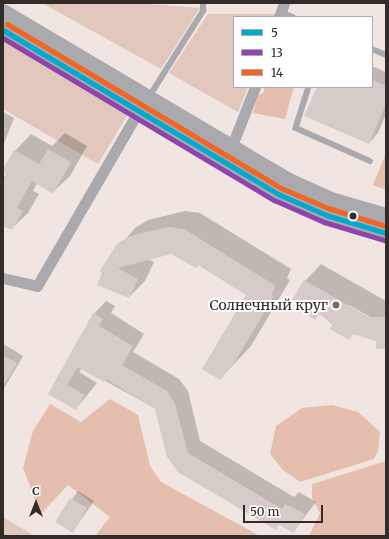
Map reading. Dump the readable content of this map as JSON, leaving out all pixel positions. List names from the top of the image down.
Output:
{
  "places": ["Солнечный круг"],
  "lines": ["transit line 14", "transit line 5", "transit line 13"],
  "legend": ["5", "13", "14"],
  "scale_bar": "50 m",
  "north": "top"
}
